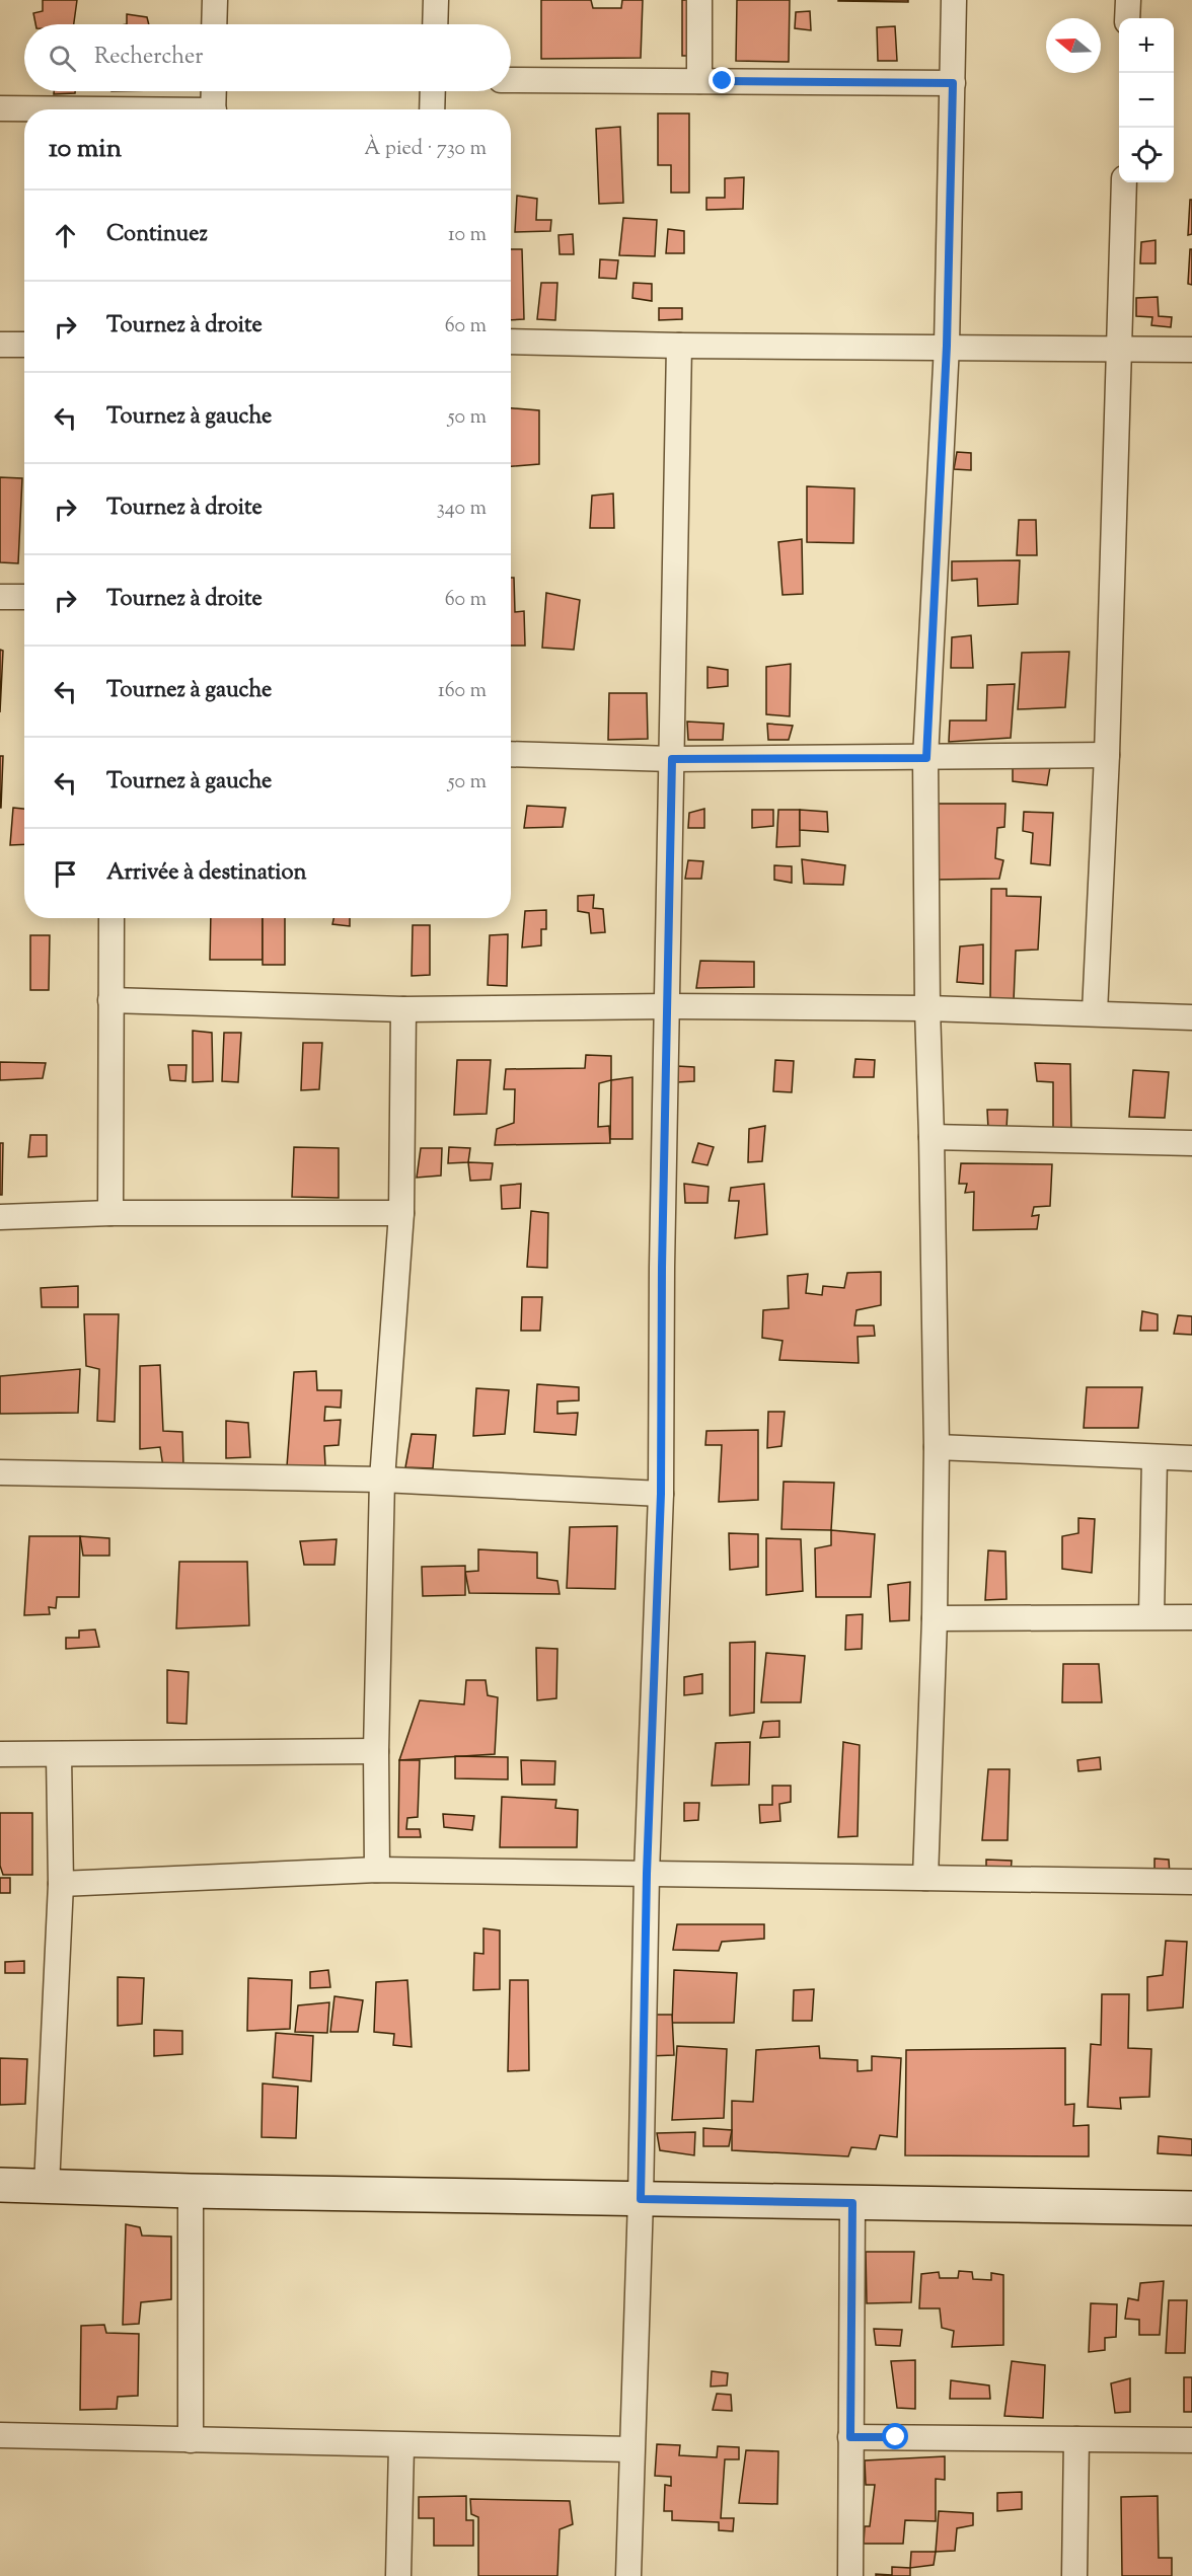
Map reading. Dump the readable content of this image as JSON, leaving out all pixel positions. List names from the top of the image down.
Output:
{
  "north": "left",
  "page": {
    "map_buttons": ["+", "−"],
    "search": "Rechercher",
    "heading": ["10 min", "À pied · 730 m"],
    "list": [
      ["Continuez", "10 m"],
      ["Tournez à droite", "60 m"],
      ["Tournez à gauche", "50 m"],
      ["Tournez à droite", "340 m"],
      ["Tournez à droite", "60 m"],
      ["Tournez à gauche", "160 m"],
      ["Tournez à gauche", "50 m"],
      "Arrivée à destination"
    ]
  }
}
